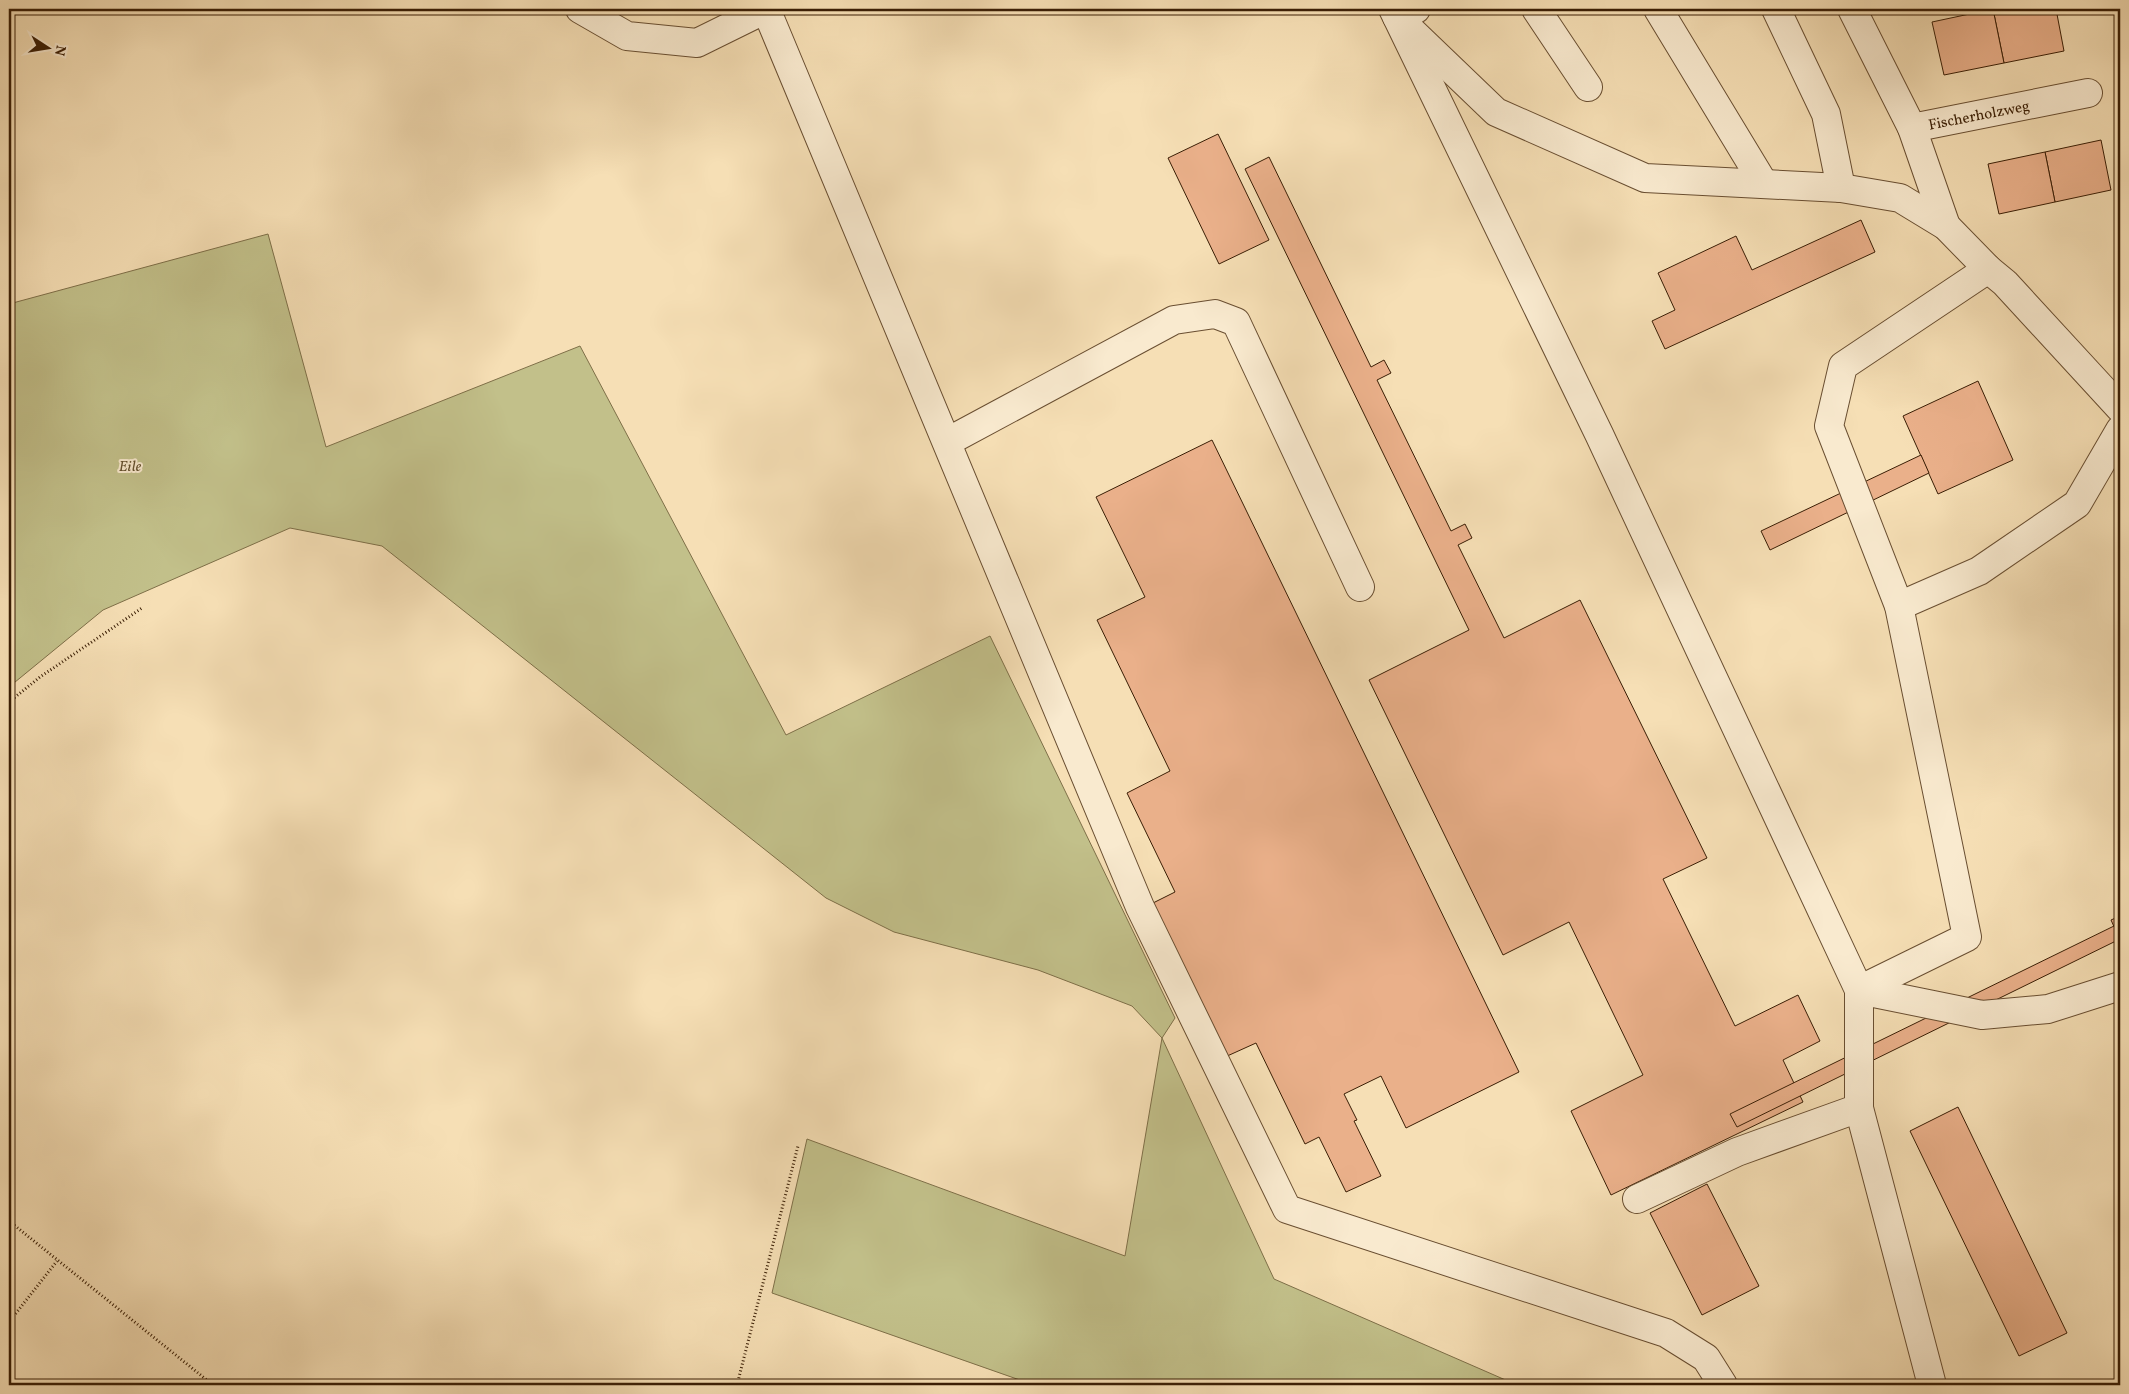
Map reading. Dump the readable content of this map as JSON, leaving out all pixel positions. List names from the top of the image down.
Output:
{
  "streets": {
    "lane": ["Fischerholzweg"]
  },
  "parks": ["Eile"],
  "north": "right"
}
